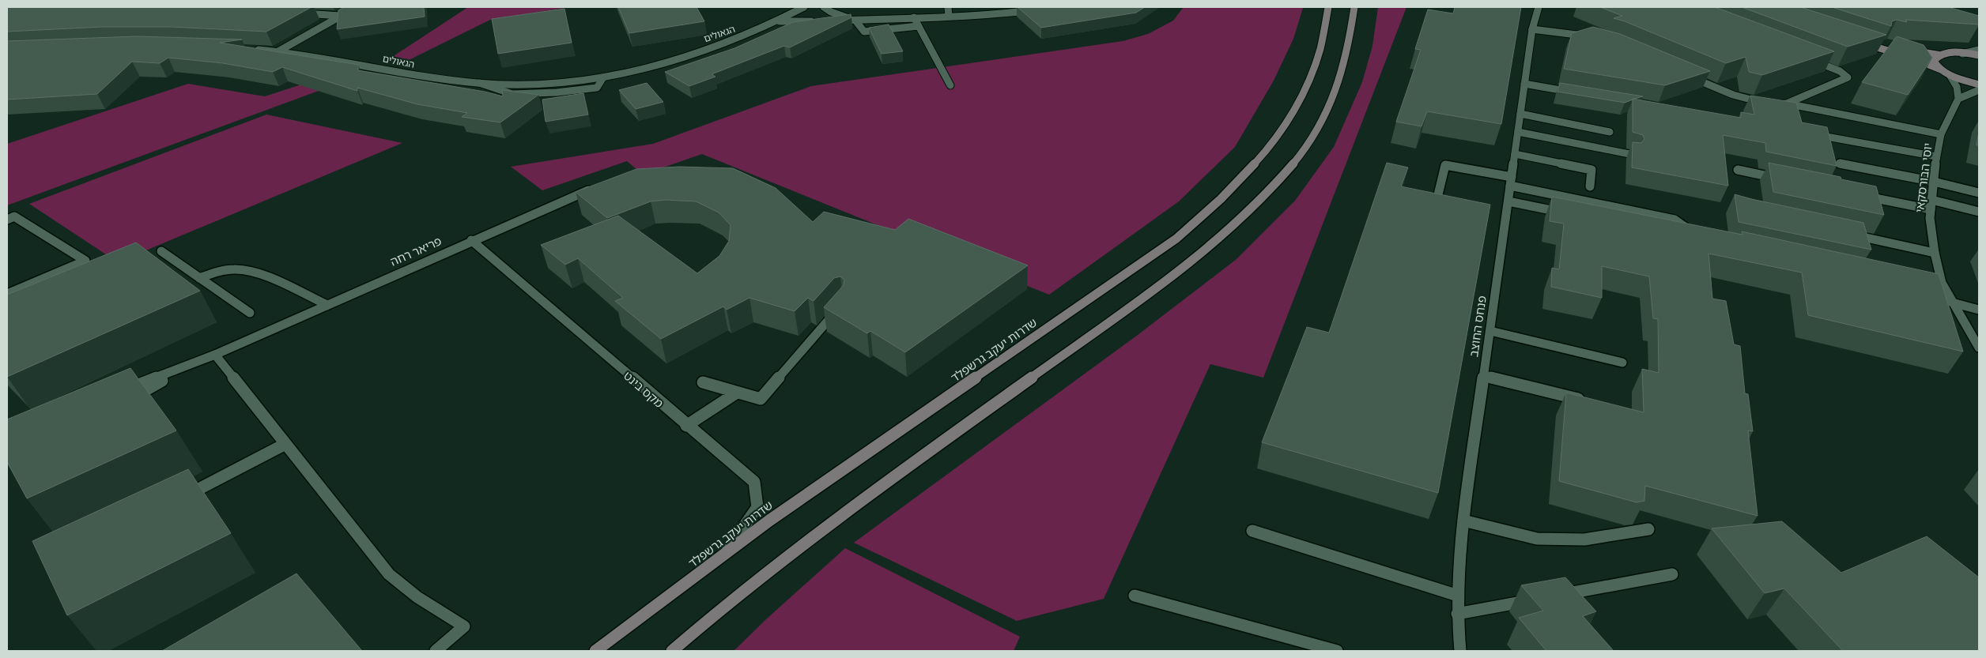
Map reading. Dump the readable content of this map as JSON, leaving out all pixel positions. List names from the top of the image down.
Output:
{
  "streets": {
    "main road": ["שדרות יעקב גרשפלד"],
    "street": [
      "הגאולים",
      "יוסי הבורסקאי",
      "פריאר רחה",
      "פנחס החוצב",
      "מקס בינט"
    ]
  },
  "crossings": [
    ["פריאר רחה", "מקס בינט"],
    ["שדרות יעקב גרשפלד", "מקס בינט"]
  ]
}
